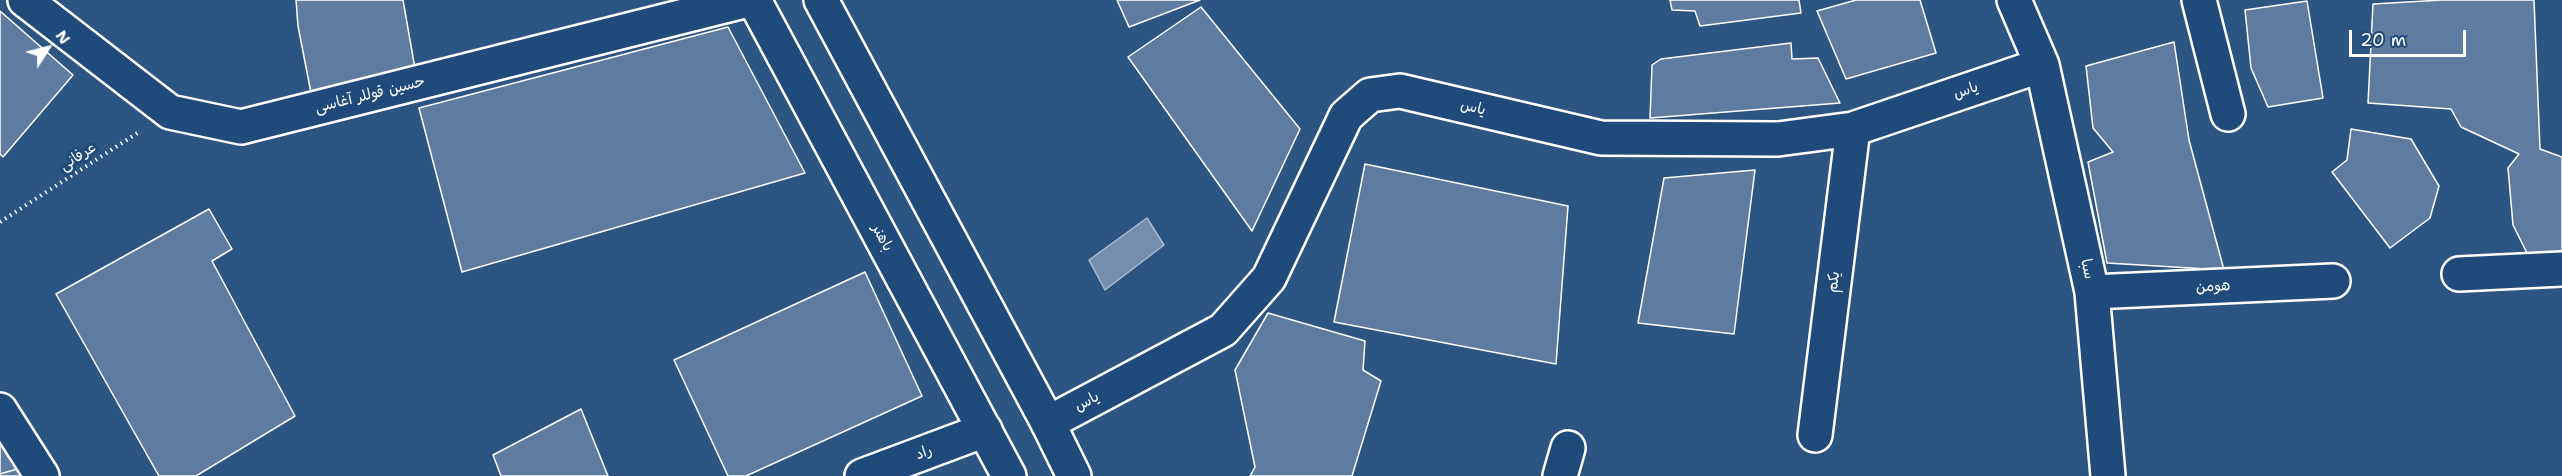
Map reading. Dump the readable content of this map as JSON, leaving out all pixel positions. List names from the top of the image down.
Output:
{
  "streets": {
    "street": [
      "یاس",
      "حسین قوللر آغاسی",
      "باهنر",
      "سبا",
      "یکم",
      "هومن",
      "راد"
    ],
    "path": ["عرفانی"]
  },
  "crossings": [
    ["یاس", "سبا"],
    ["یاس", "یکم"],
    ["حسین قوللر آغاسی", "عرفانی"],
    ["باهنر", "راد"],
    ["سبا", "هومن"]
  ],
  "scale_bar": "20 m",
  "north": "top right"
}
